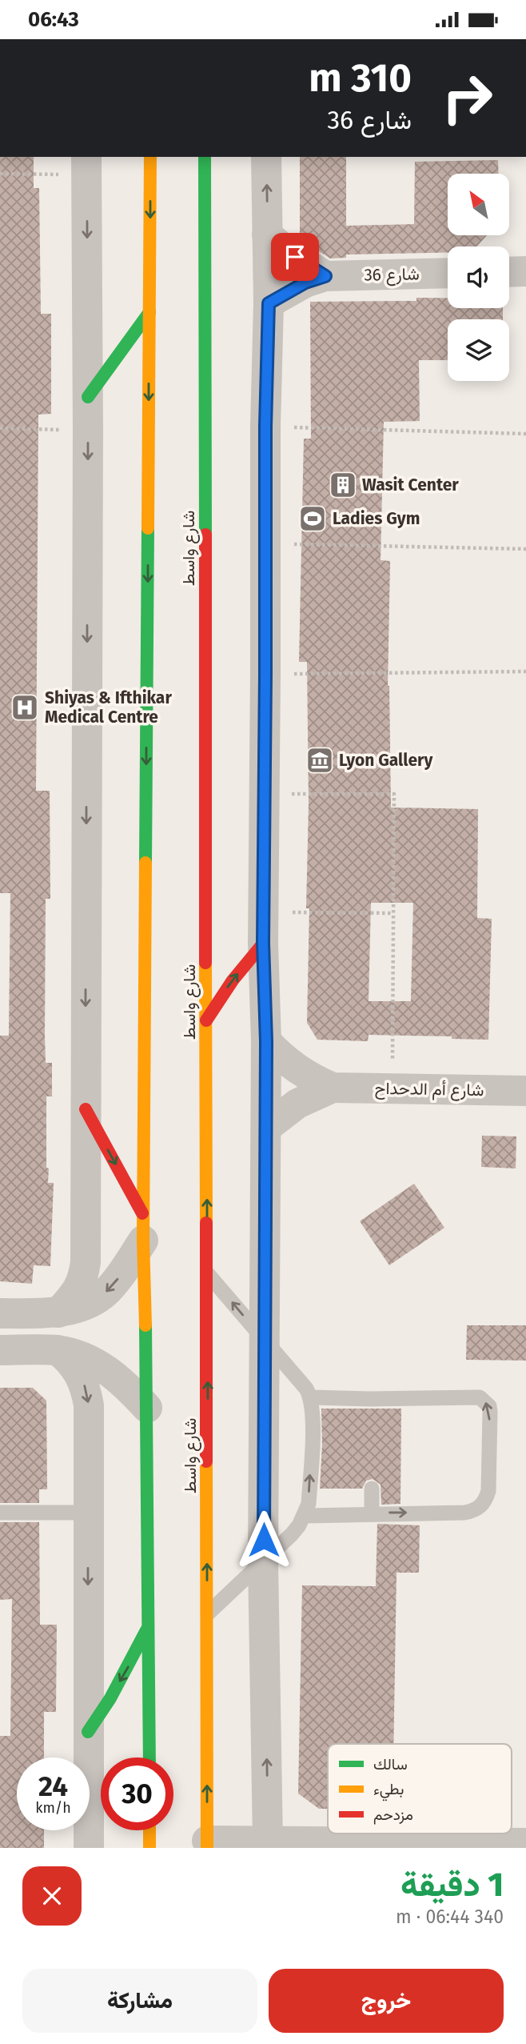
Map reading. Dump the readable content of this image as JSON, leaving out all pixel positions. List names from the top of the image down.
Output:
{
  "streets": {
    "main road": ["شارع واسط"],
    "street": ["شارع 36", "شارع أم الدحداح"]
  },
  "places": {
    "building": ["Wasit Center"],
    "sports": ["Ladies Gym"],
    "hospital": ["Shiyas & Ifthikar Medical Centre"],
    "museum": ["Lyon Gallery"]
  },
  "legend": ["سالك", "بطيء", "مزدحم"],
  "north": "top left",
  "page": {
    "status": "06:43",
    "turn": ["310 m", "شارع 36"],
    "speed": "24 km/h",
    "limit": "30",
    "heading": ["1 دقيقة", "340 m · 06:44"],
    "buttons": ["خروج", "مشاركة"]
  }
}
